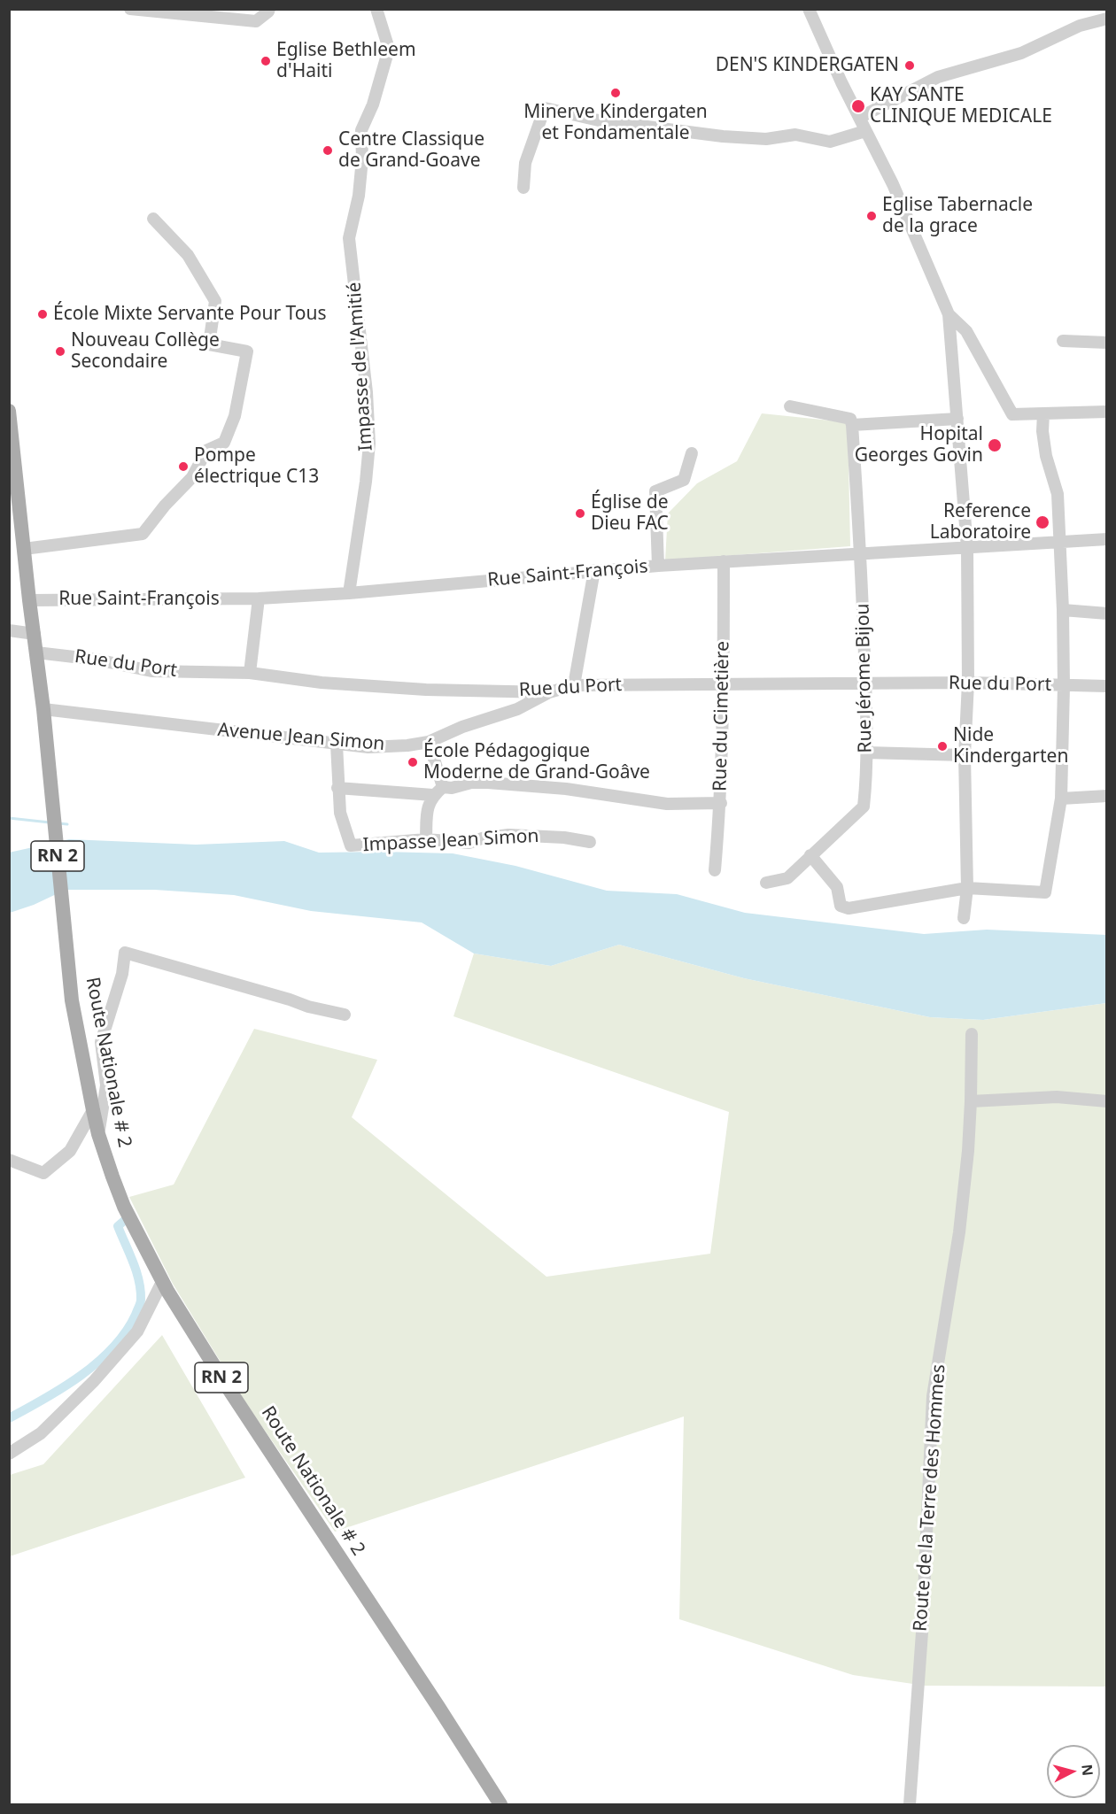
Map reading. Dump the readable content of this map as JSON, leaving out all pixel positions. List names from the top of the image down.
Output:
{
  "streets": {
    "main road": ["RN 2", "Route Nationale # 2"],
    "street": [
      "Impasse de l'Amitié",
      "Rue Saint-François",
      "Rue du Port",
      "Rue Jérome Bijou",
      "Rue du Cimetière",
      "Avenue Jean Simon",
      "Impasse Jean Simon",
      "Route de la Terre des Hommes"
    ]
  },
  "crossings": [
    ["Impasse de l'Amitié", "Rue Saint-François"],
    ["Rue Saint-François", "Rue Jérome Bijou"],
    ["Rue Saint-François", "Rue du Cimetière"],
    ["Rue Saint-François", "Route Nationale # 2"],
    ["Rue du Port", "Rue Jérome Bijou"],
    ["Rue du Port", "Rue du Cimetière"],
    ["Rue du Port", "Avenue Jean Simon"],
    ["Rue du Port", "Route Nationale # 2"],
    ["Avenue Jean Simon", "Impasse Jean Simon"],
    ["Avenue Jean Simon", "Route Nationale # 2"]
  ],
  "places": [
    "Eglise Bethleem d'Haiti",
    "DEN'S KINDERGATEN",
    "Minerve Kindergaten et Fondamentale",
    "KAY SANTE CLINIQUE MEDICALE",
    "Centre Classique de Grand-Goave",
    "Eglise Tabernacle de la grace",
    "École Mixte Servante Pour Tous",
    "Nouveau Collège Secondaire",
    "Hopital Georges Govin",
    "Pompe électrique C13",
    "Église de Dieu FAC",
    "Reference Laboratoire",
    "Nide Kindergarten",
    "École Pédagogique Moderne de Grand-Goâve"
  ],
  "north": "right"
}
